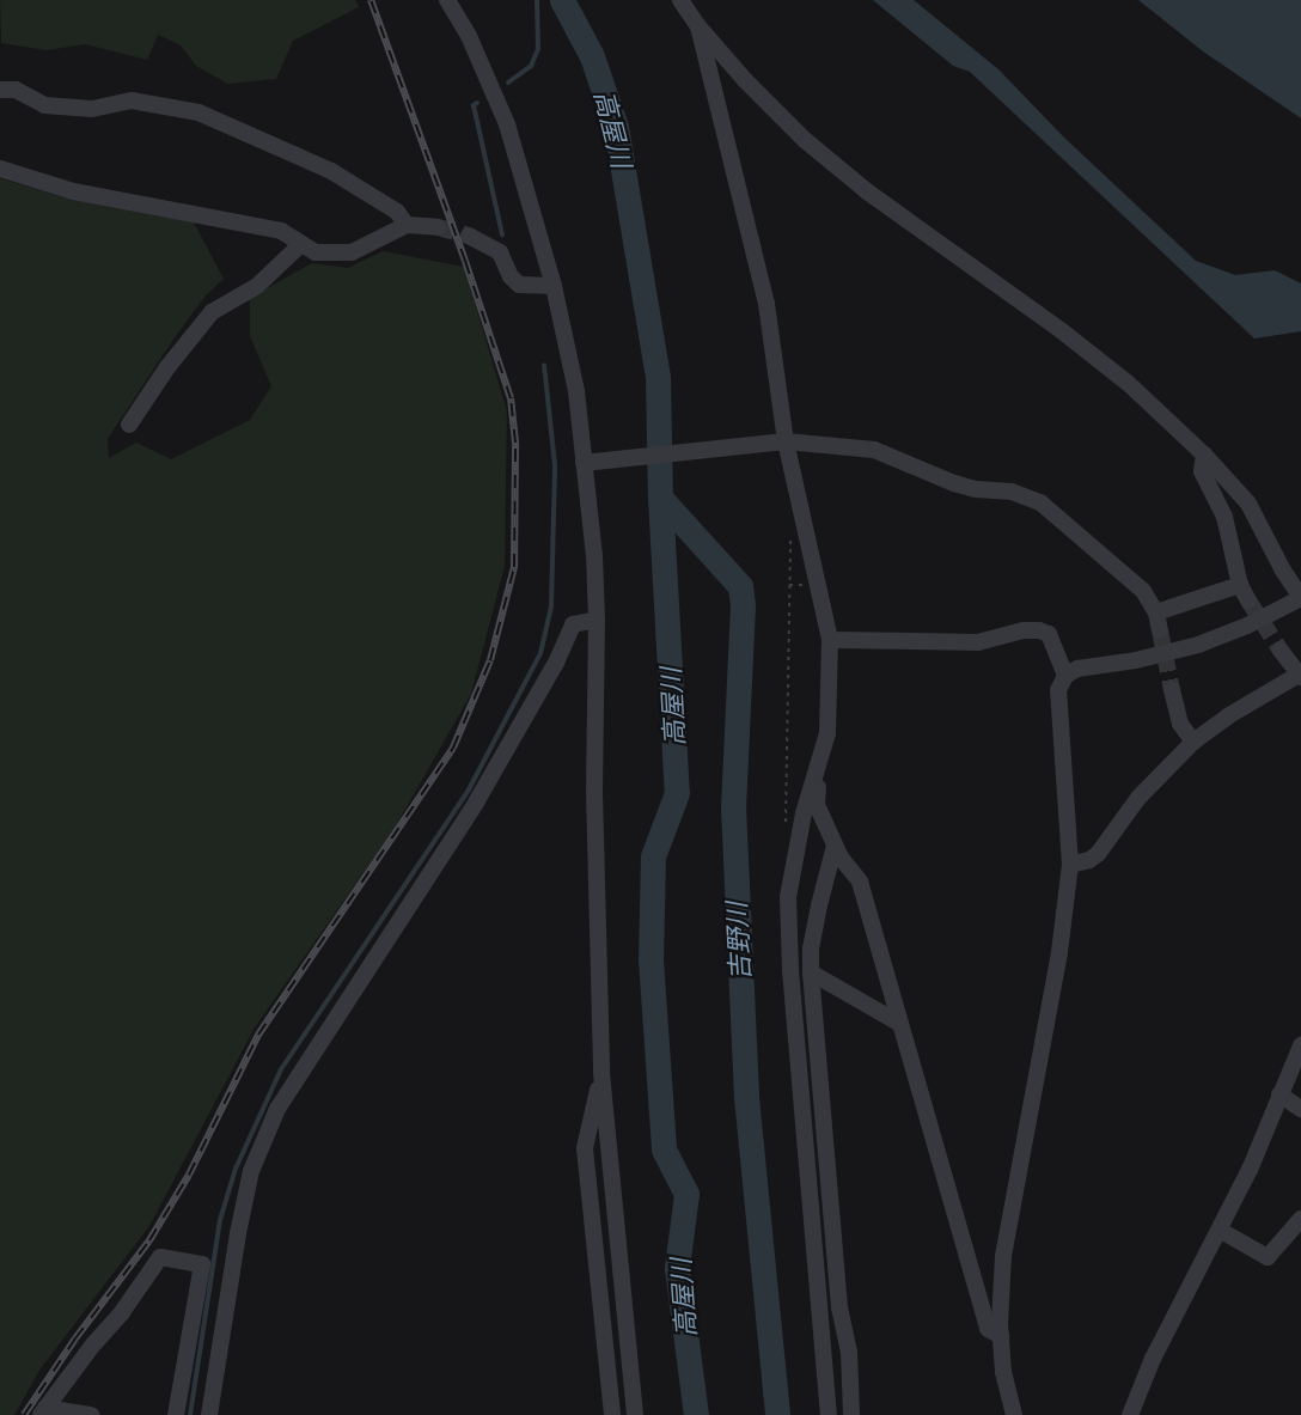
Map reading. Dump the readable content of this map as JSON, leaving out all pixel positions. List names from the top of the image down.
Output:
{
  "water": ["高屋川", "吉野川"]
}
